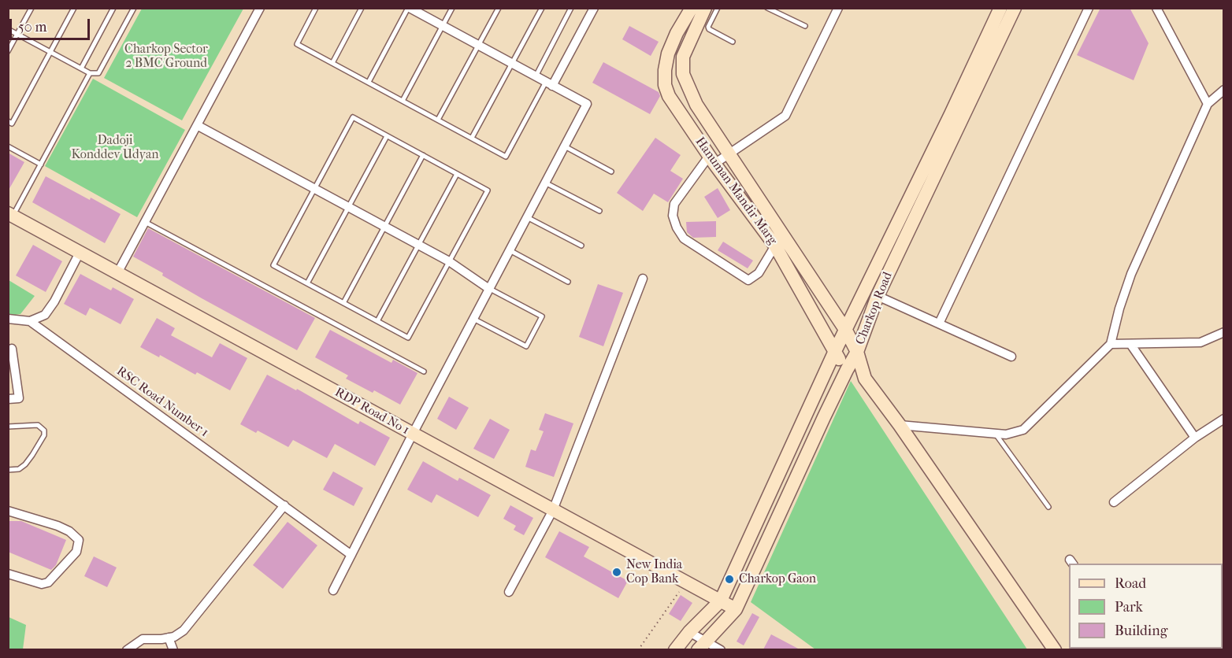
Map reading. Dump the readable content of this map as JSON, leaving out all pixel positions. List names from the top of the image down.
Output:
{
  "streets": {
    "street": [
      "Hanuman Mandir Marg",
      "Charkop Road",
      "RSC Road Number 1",
      "RDP Road No 1"
    ]
  },
  "crossings": [
    ["Hanuman Mandir Marg", "Charkop Road"],
    ["Charkop Road", "RDP Road No 1"]
  ],
  "parks": ["Charkop Sector 2 BMC Ground", "Dadoji Konddev Udyan"],
  "places": ["New India Cop Bank", "Charkop Gaon"],
  "legend": ["Road", "Park", "Building"],
  "scale_bar": "50 m"
}
